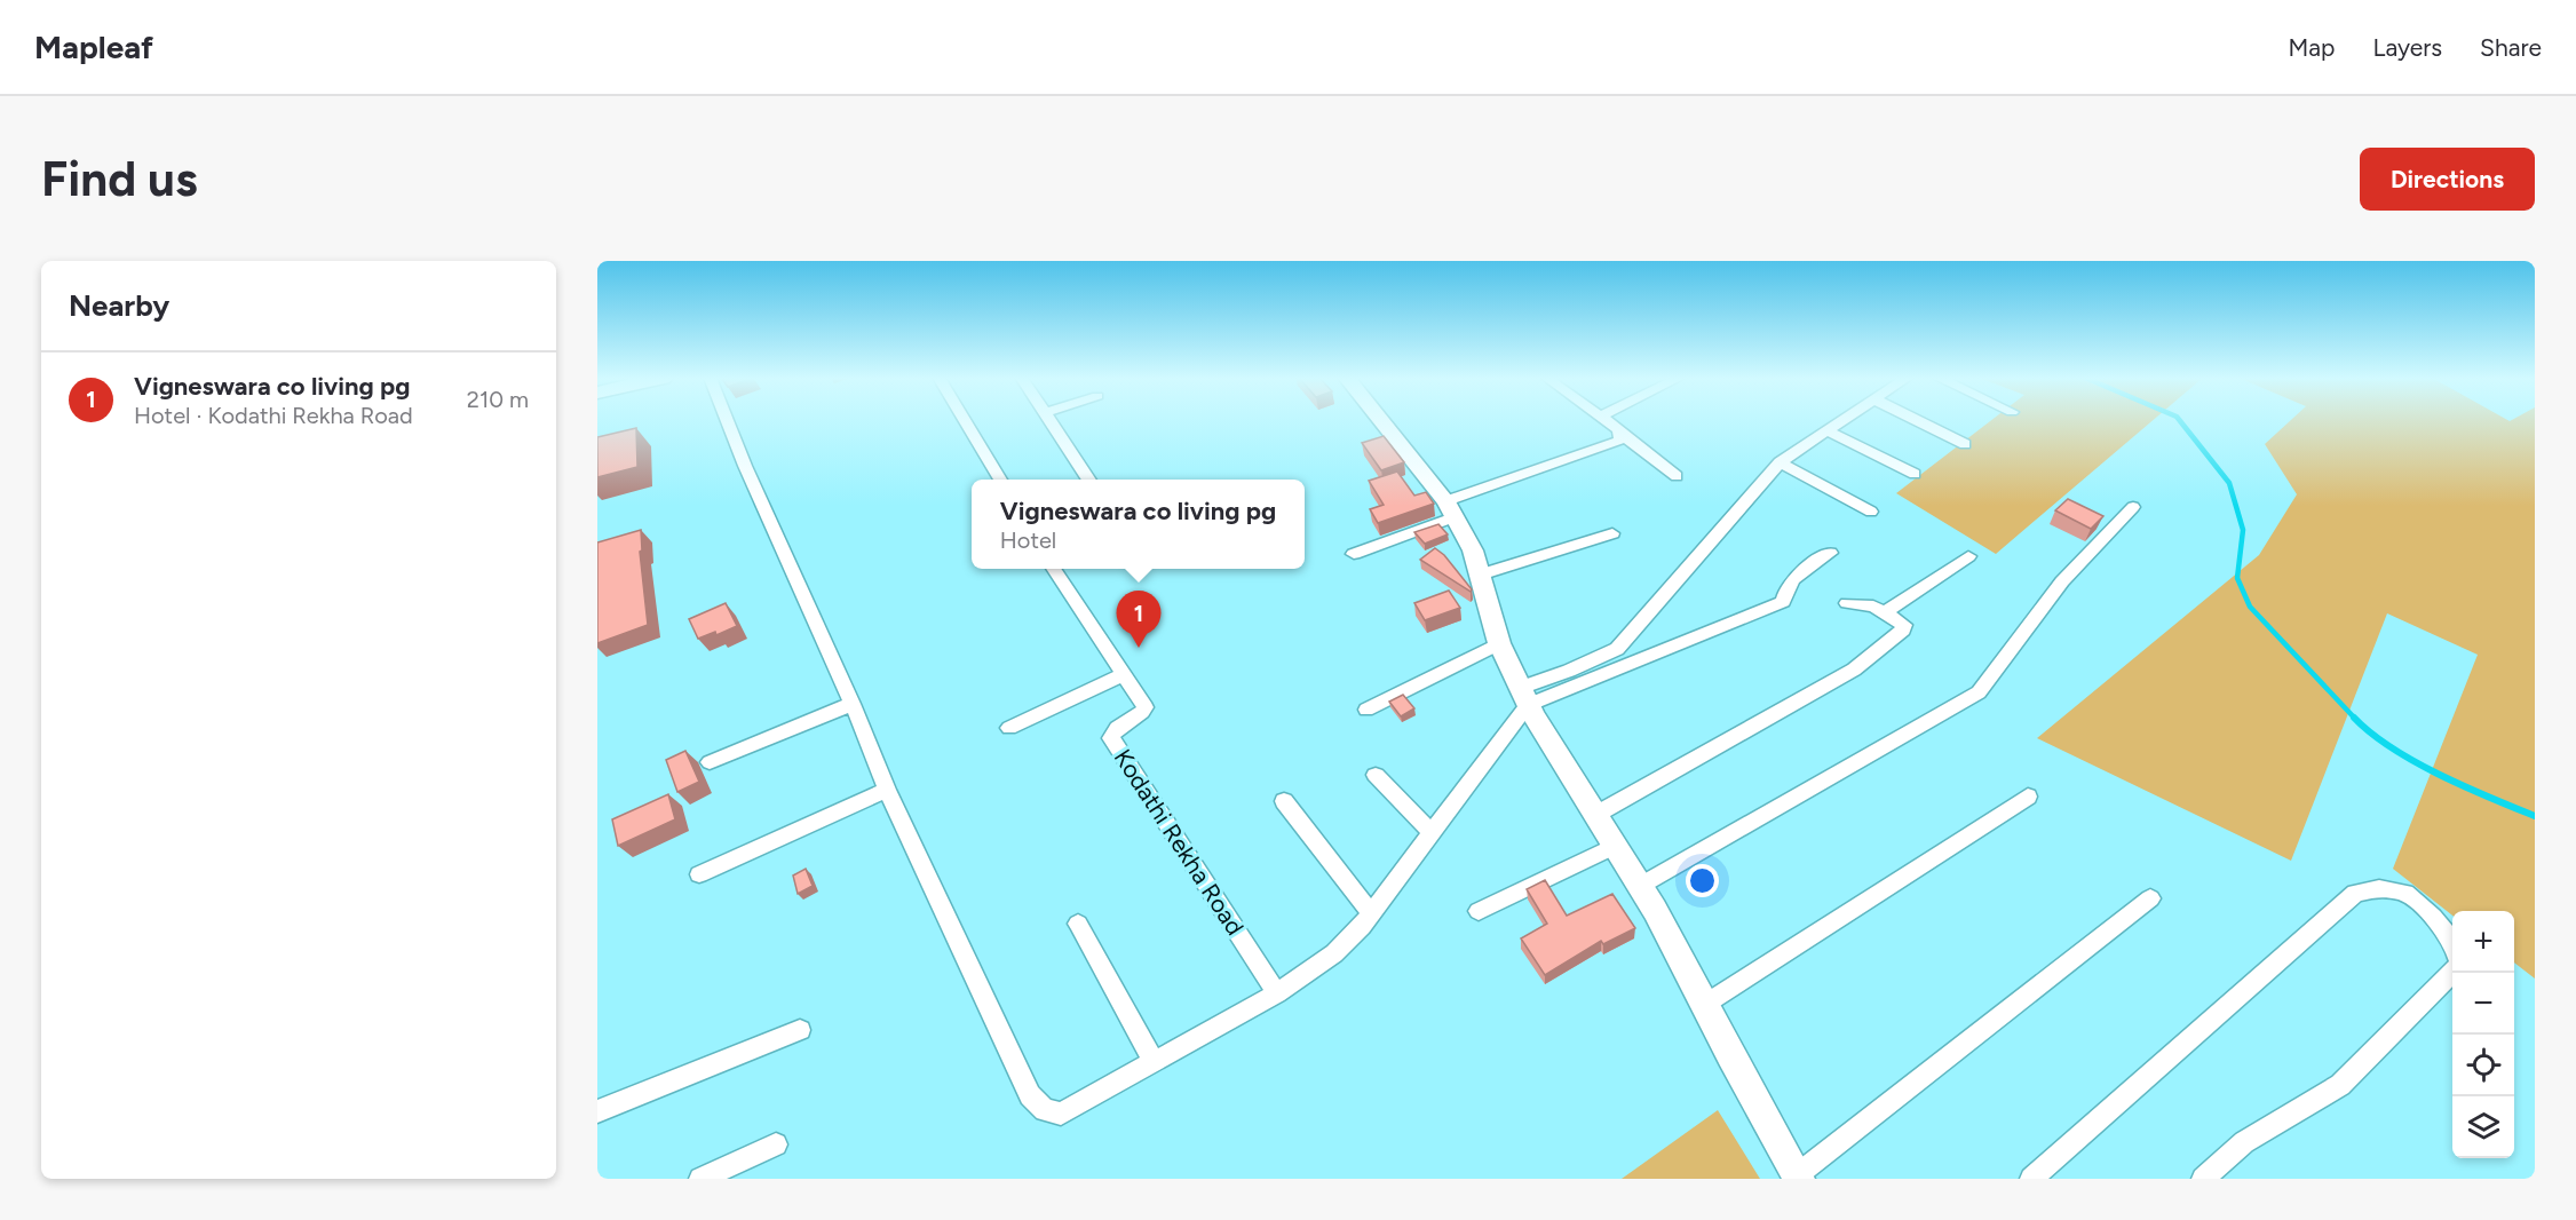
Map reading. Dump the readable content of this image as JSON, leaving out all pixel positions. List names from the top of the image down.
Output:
{
  "streets": {
    "street": ["Kodathi Rekha Road"]
  },
  "page": {
    "header": "Mapleaf",
    "nav": ["Map", "Layers", "Share"],
    "buttons": "Directions",
    "title": "Find us",
    "heading": "Nearby",
    "list": [
      {
        "mark": "1",
        "name": "Vigneswara co living pg",
        "note": "Hotel · Kodathi Rekha Road",
        "value": "210 m"
      }
    ],
    "popup": ["Vigneswara co living pg", "Hotel"],
    "pins": "1",
    "map_buttons": ["+", "−"]
  }
}
